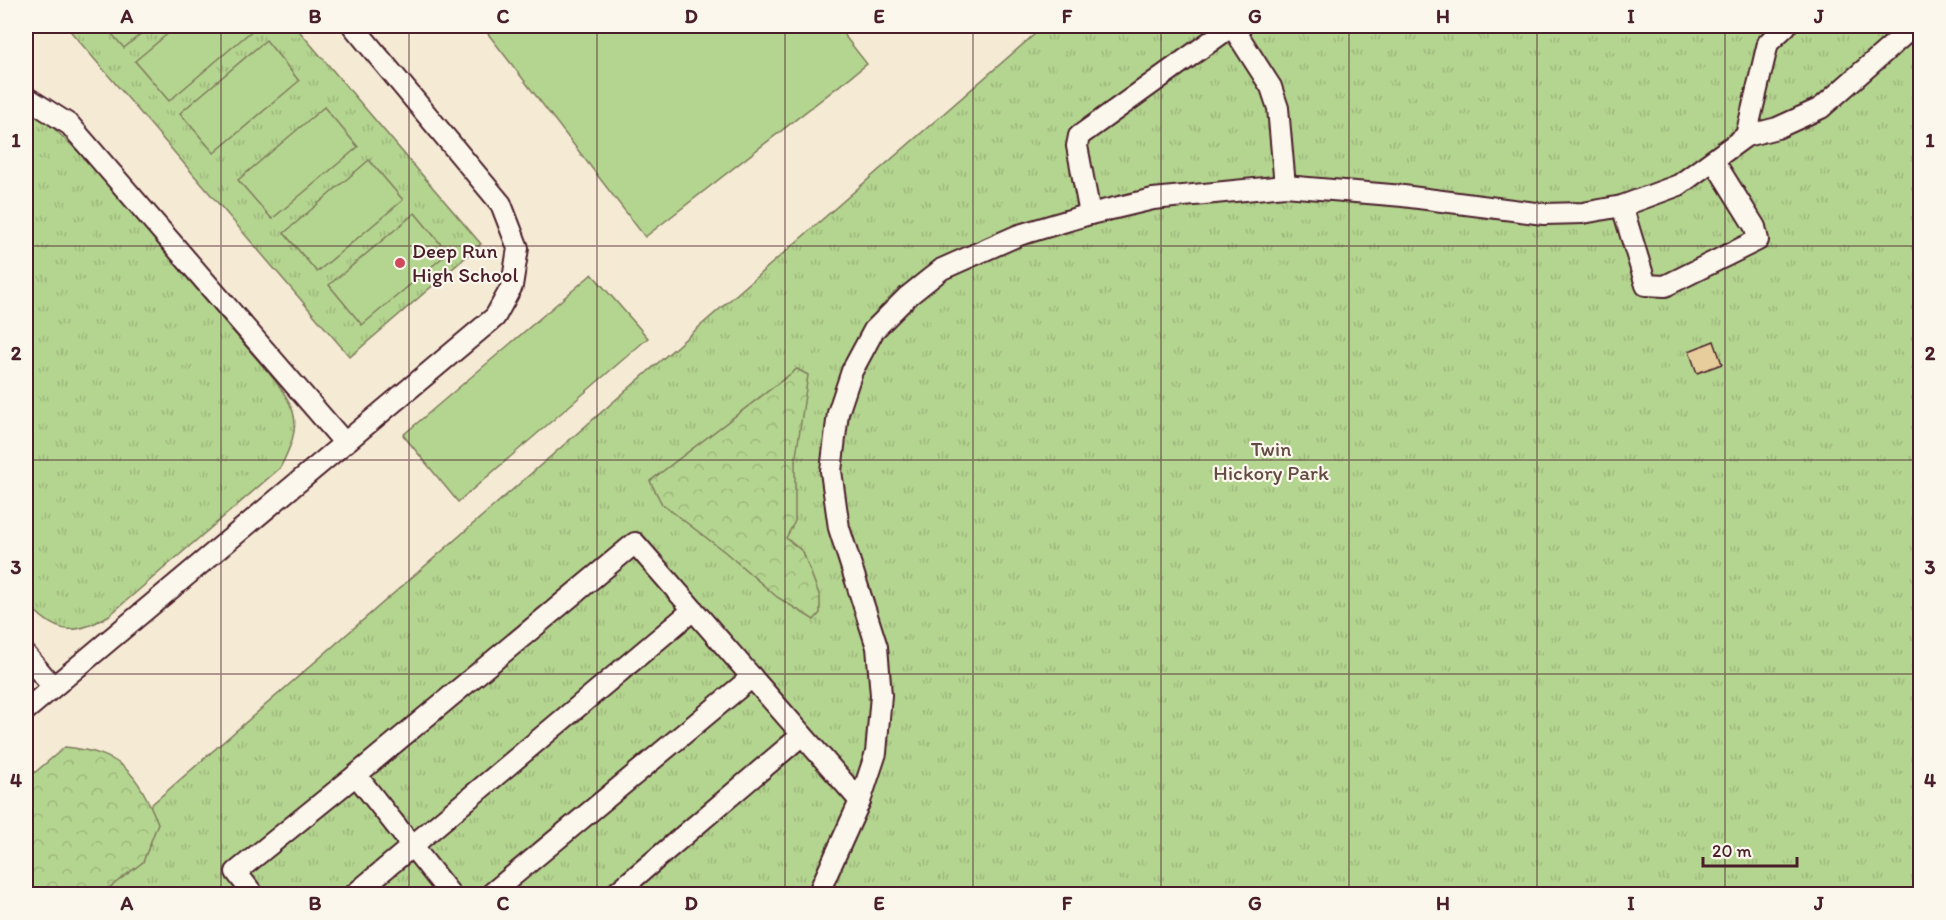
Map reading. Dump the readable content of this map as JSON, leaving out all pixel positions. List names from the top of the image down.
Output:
{
  "parks": ["Twin Hickory Park"],
  "places": ["Deep Run High School"],
  "scale_bar": "20 m",
  "grid": {
    "columns": [
      "A",
      "B",
      "C",
      "D",
      "E",
      "F",
      "G",
      "H",
      "I",
      "J"
    ],
    "rows": [
      "1",
      "2",
      "3",
      "4"
    ]
  }
}
